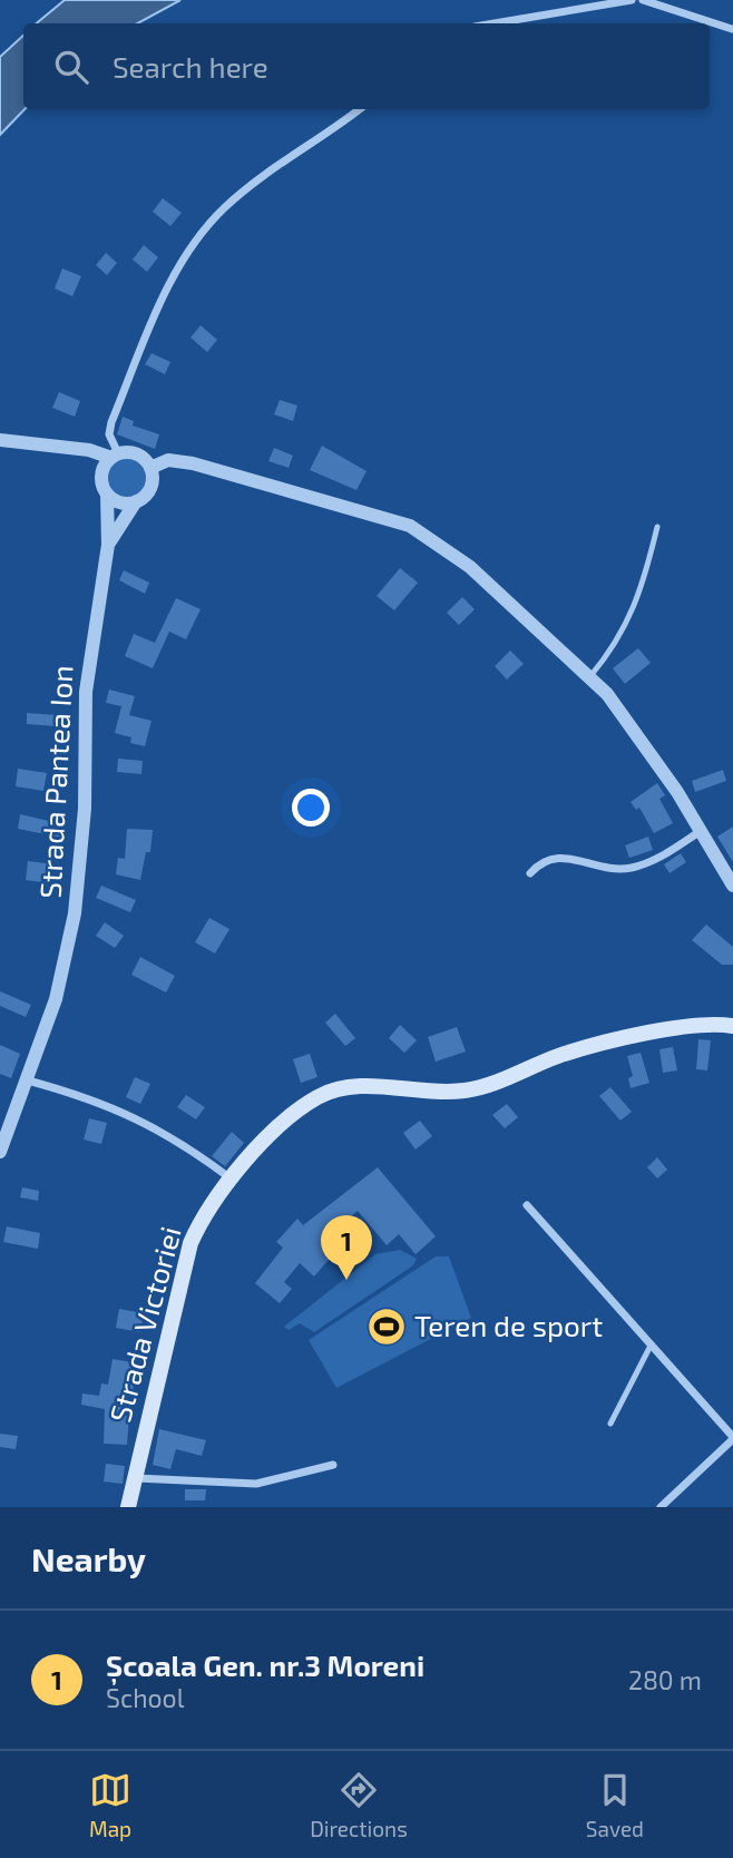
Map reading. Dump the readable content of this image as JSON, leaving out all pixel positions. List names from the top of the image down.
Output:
{
  "streets": {
    "main road": ["Strada Victoriei"],
    "street": ["Strada Pantea Ion"]
  },
  "places": {
    "sports": ["Teren de sport"]
  },
  "page": {
    "search": "Search here",
    "pins": "1",
    "heading": "Nearby",
    "list": [
      {
        "mark": "1",
        "name": "Școala Gen. nr.3 Moreni",
        "note": "School",
        "value": "280 m"
      }
    ],
    "nav": ["Map", "Directions", "Saved"]
  }
}
